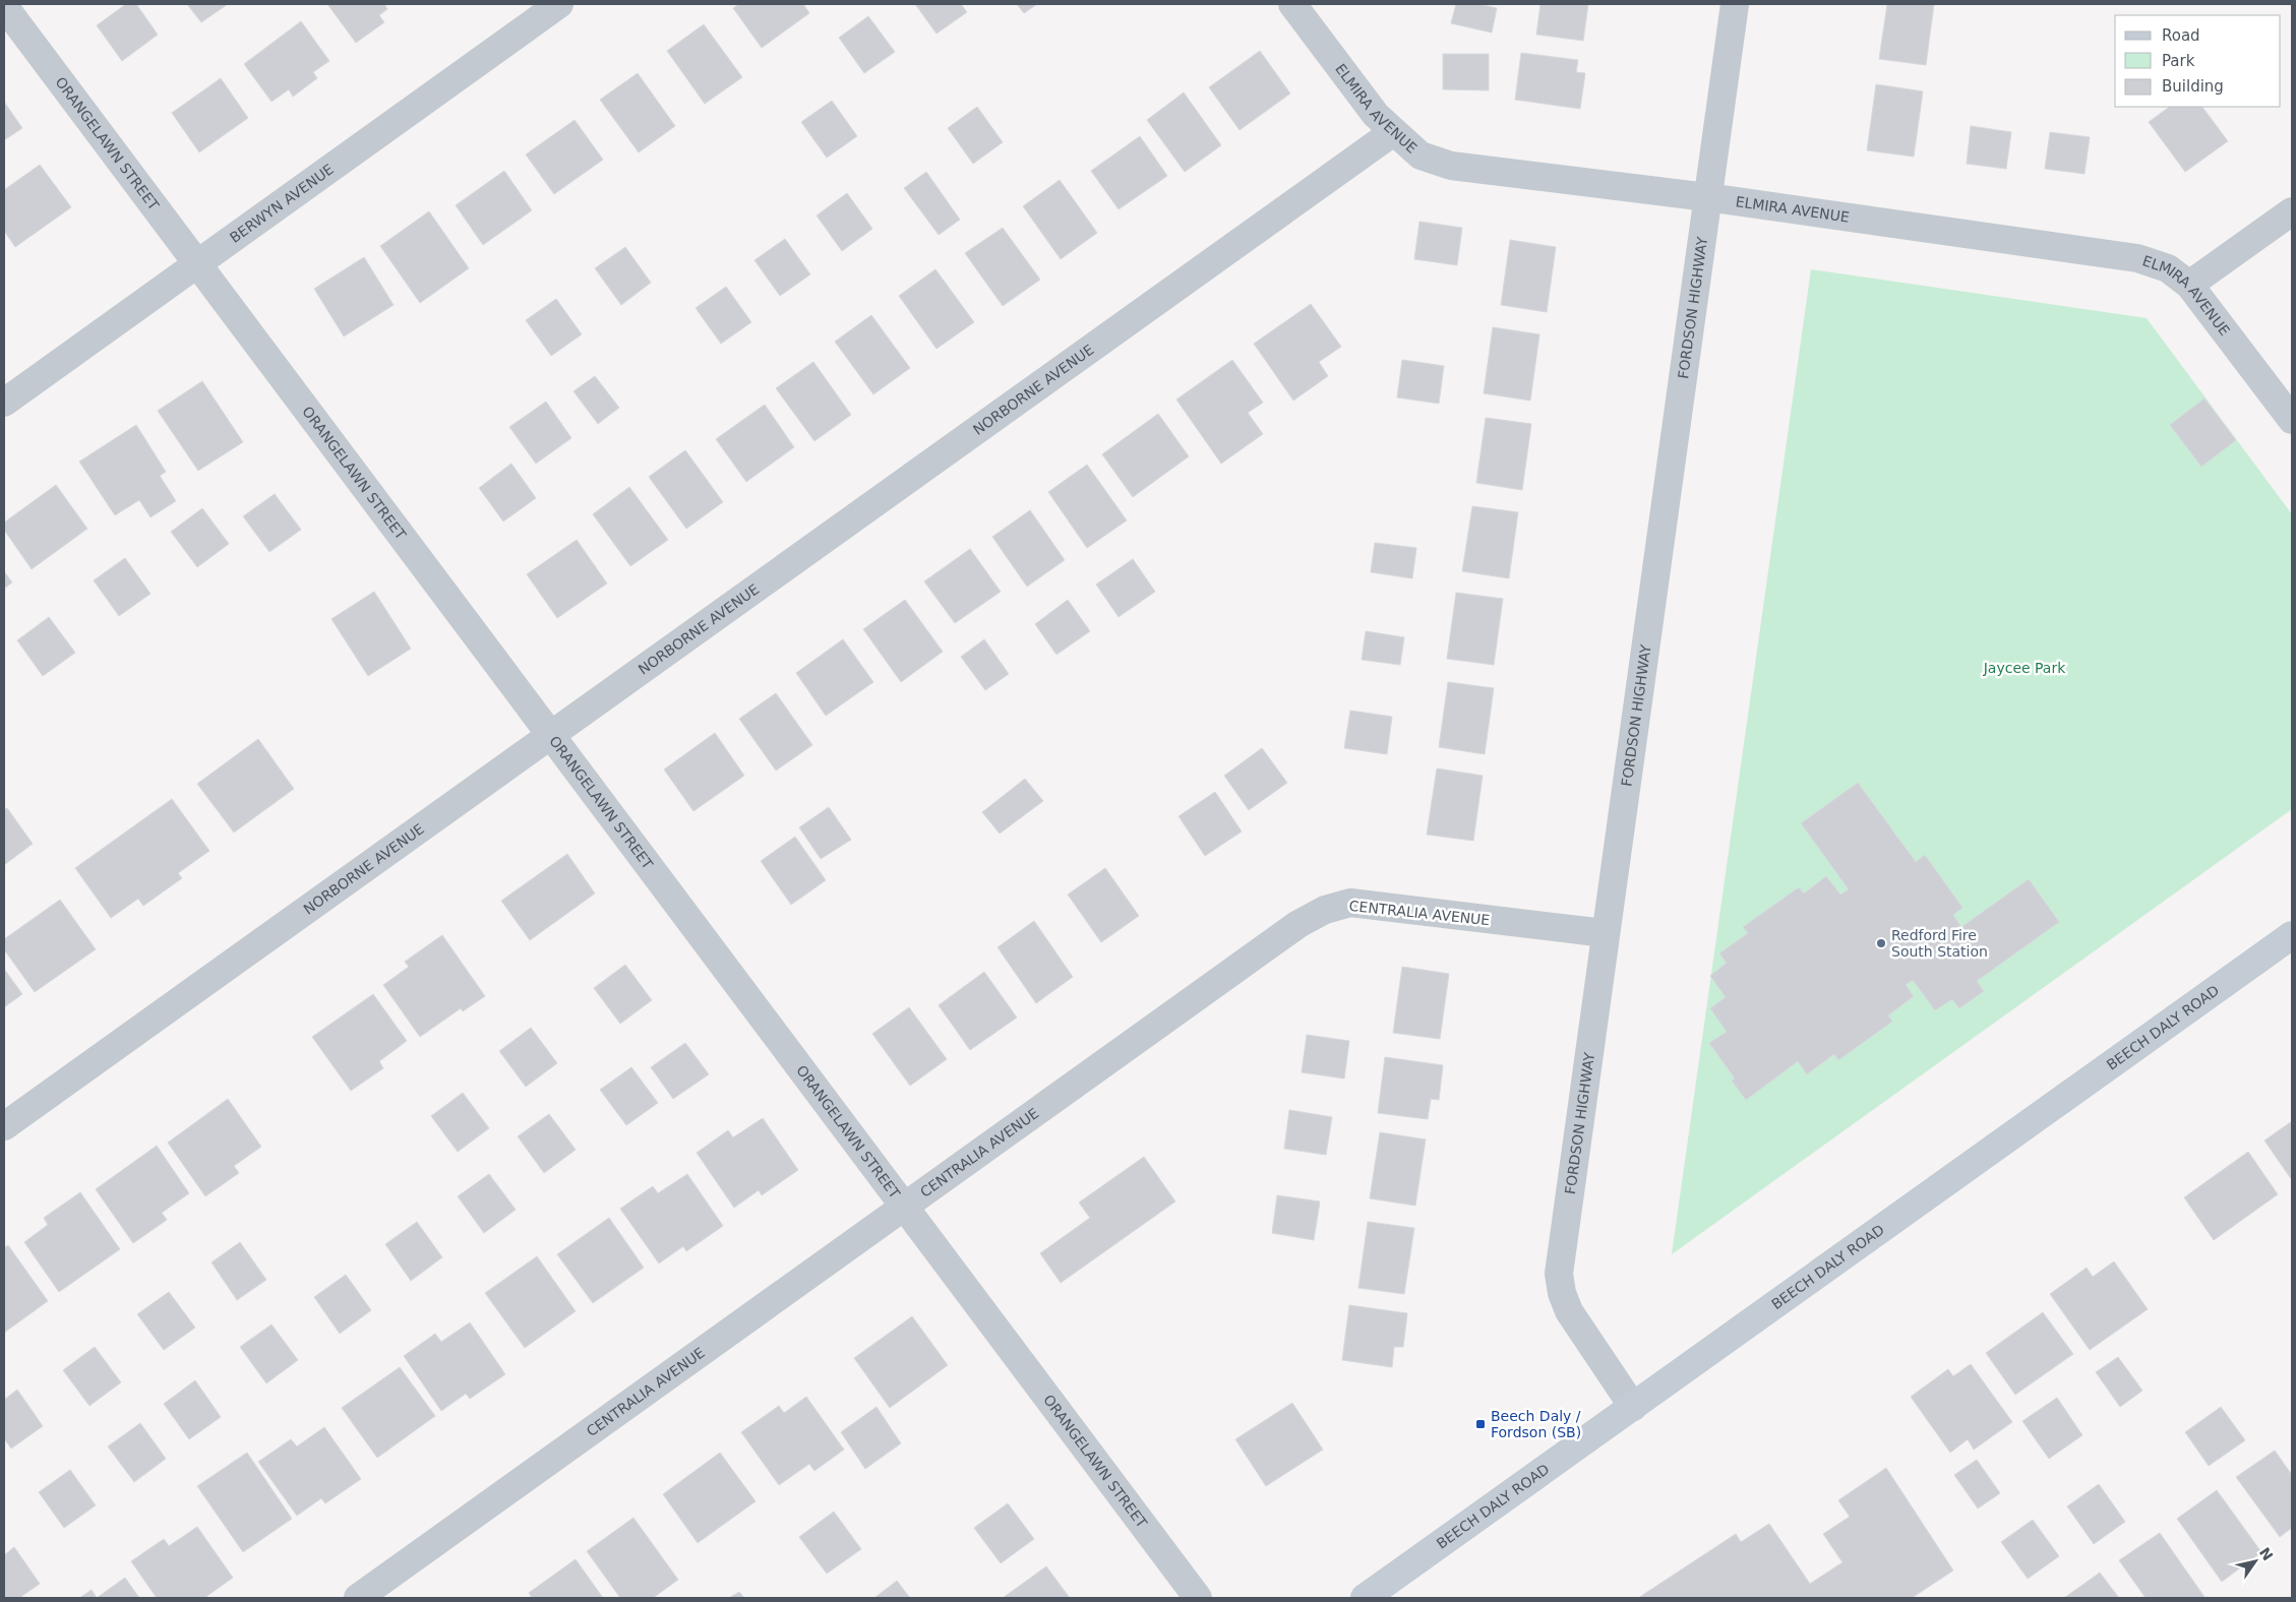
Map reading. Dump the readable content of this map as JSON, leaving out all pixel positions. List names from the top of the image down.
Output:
{
  "streets": {
    "main road": ["BEECH DALY ROAD"],
    "street": [
      "ELMIRA AVENUE",
      "ORANGELAWN STREET",
      "BERWYN AVENUE",
      "FORDSON HIGHWAY",
      "NORBORNE AVENUE",
      "CENTRALIA AVENUE"
    ]
  },
  "crossings": [
    ["ELMIRA AVENUE", "FORDSON HIGHWAY"],
    ["ELMIRA AVENUE", "NORBORNE AVENUE"],
    ["ORANGELAWN STREET", "BERWYN AVENUE"],
    ["ORANGELAWN STREET", "NORBORNE AVENUE"],
    ["ORANGELAWN STREET", "CENTRALIA AVENUE"],
    ["FORDSON HIGHWAY", "CENTRALIA AVENUE"],
    ["FORDSON HIGHWAY", "BEECH DALY ROAD"]
  ],
  "parks": ["Jaycee Park"],
  "places": {
    "other": ["Redford Fire South Station"],
    "transit": ["Beech Daly / Fordson (SB)"]
  },
  "legend": ["Road", "Park", "Building"],
  "north": "top right"
}
